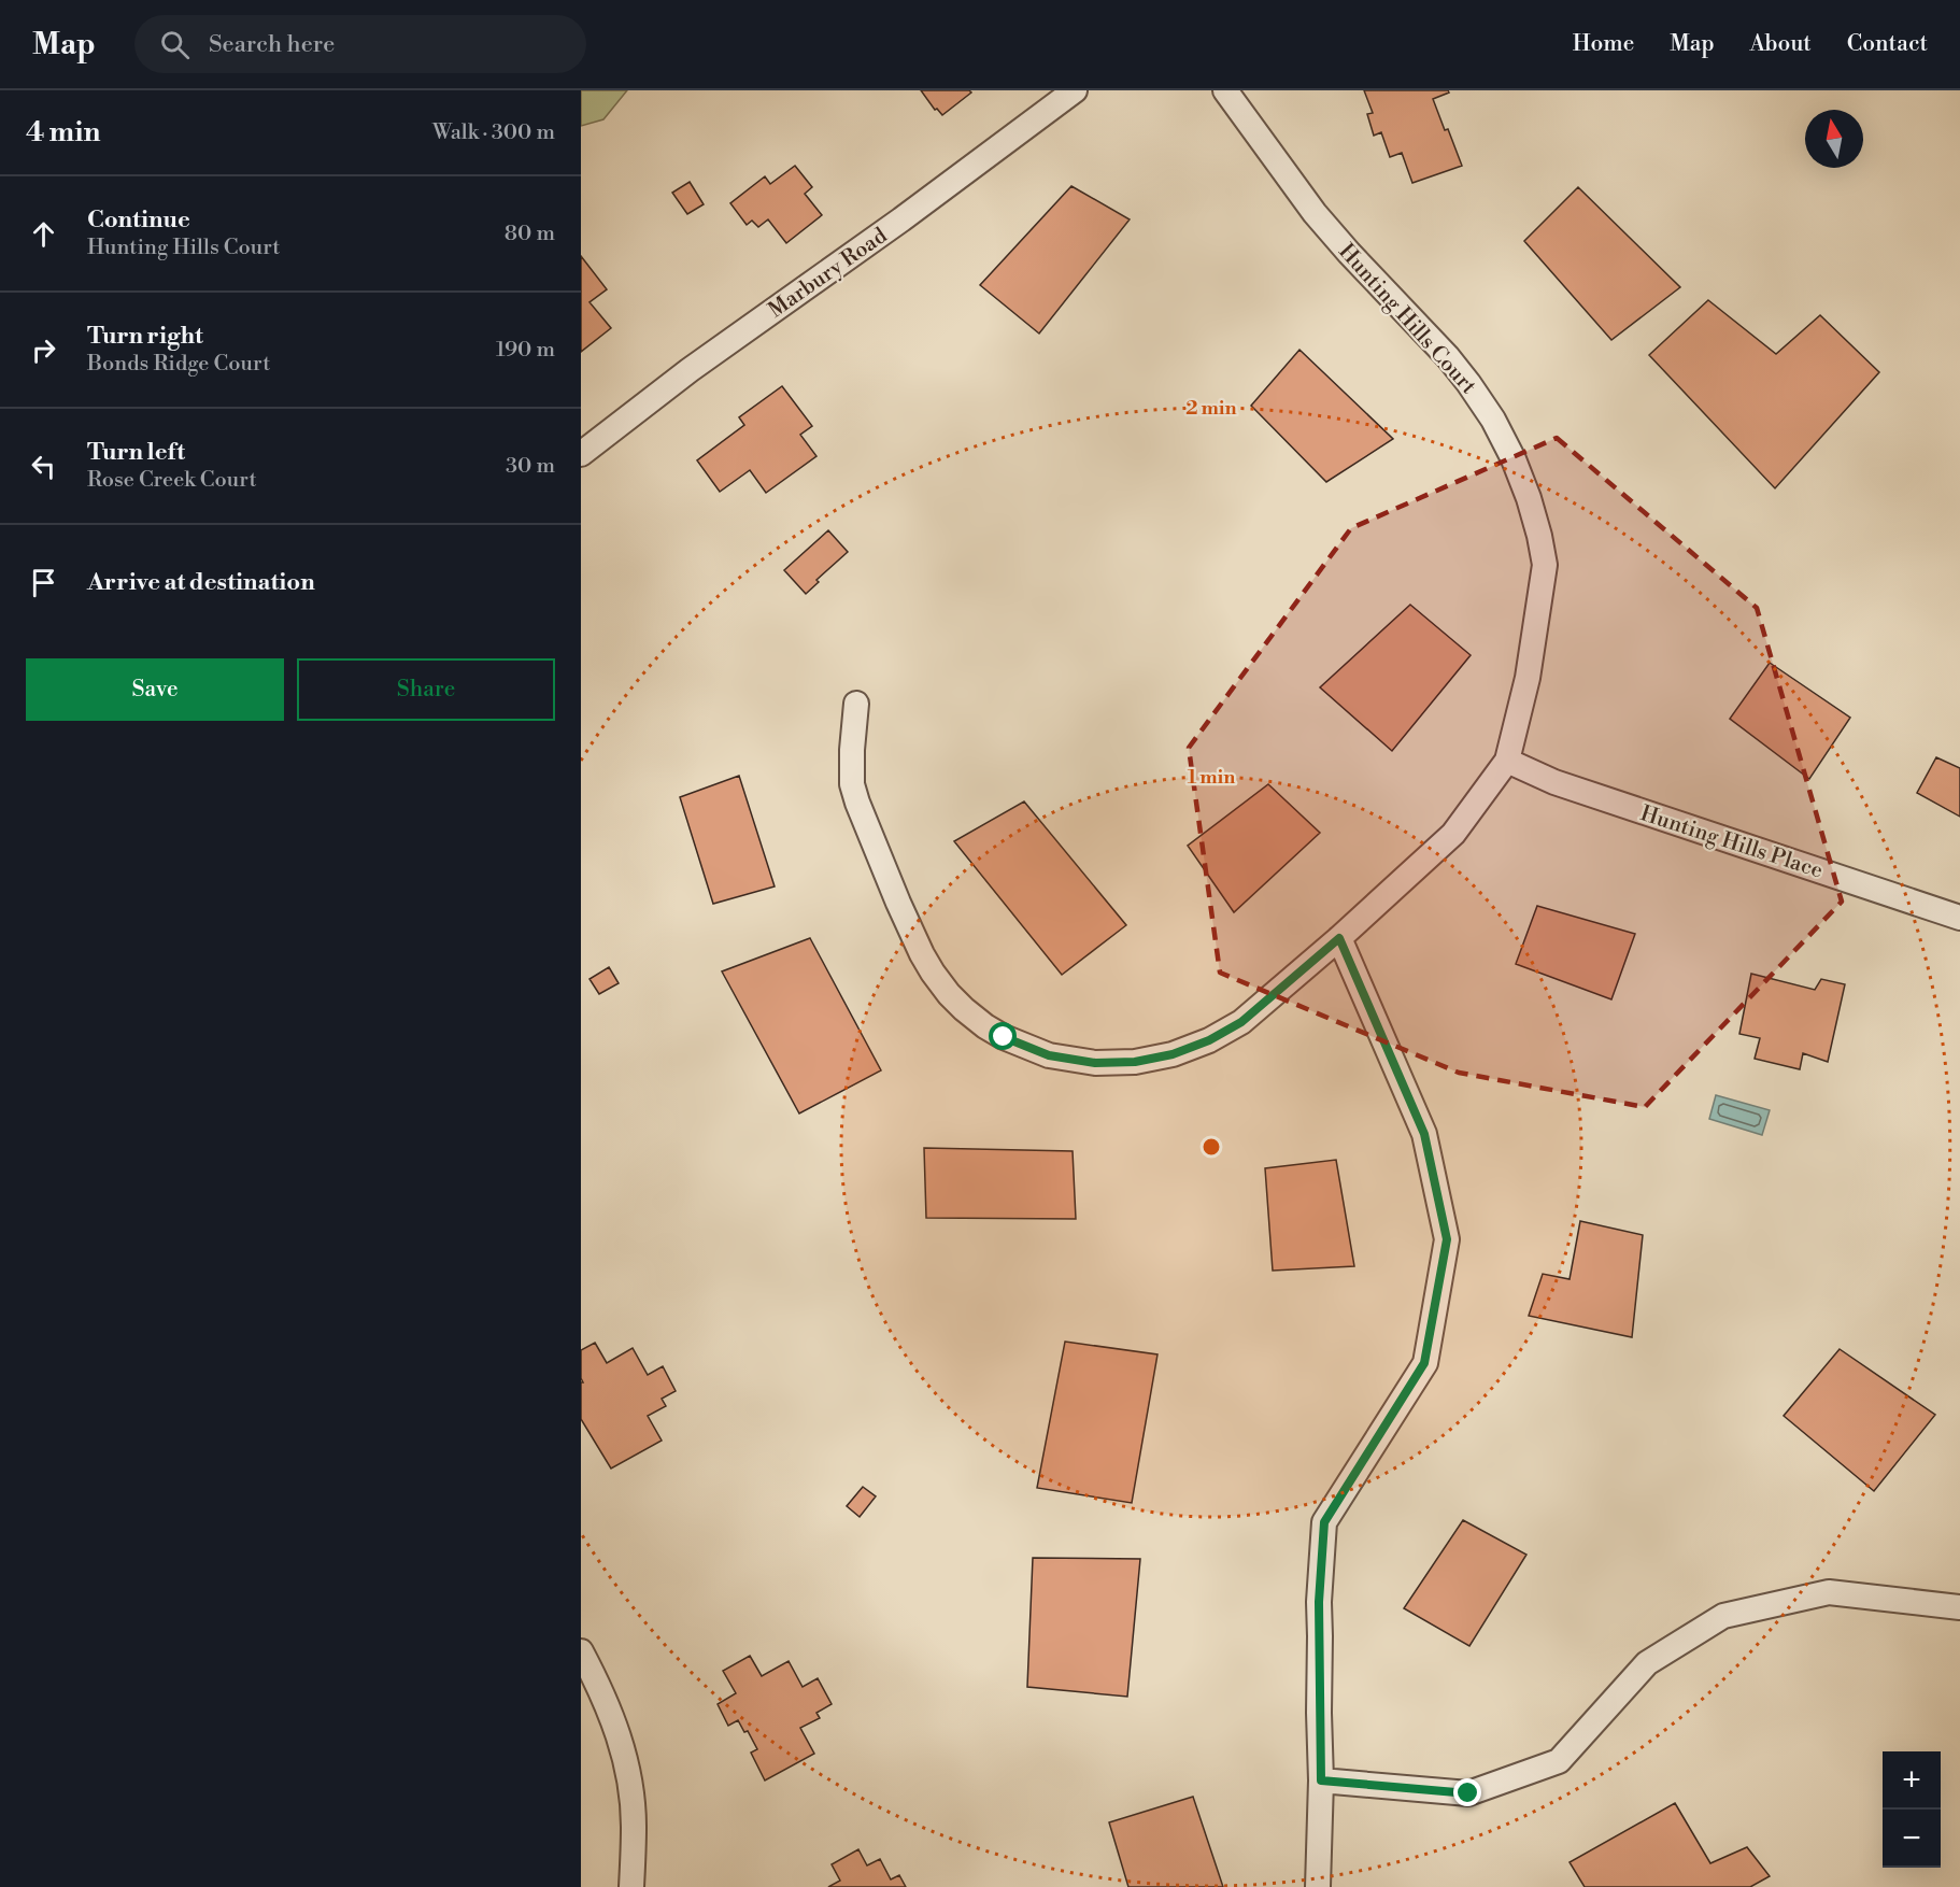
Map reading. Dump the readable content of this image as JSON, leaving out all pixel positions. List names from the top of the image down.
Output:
{
  "streets": {
    "street": ["Marbury Road", "Hunting Hills Court", "Hunting Hills Place"]
  },
  "crossings": [
    ["Hunting Hills Court", "Hunting Hills Place"]
  ],
  "north": "top",
  "page": {
    "header": "Map",
    "search": "Search here",
    "nav": [
      "Home",
      "Map",
      "About",
      "Contact"
    ],
    "heading": ["4 min", "Walk · 300 m"],
    "list": [
      ["Continue", "Hunting Hills Court", "80 m"],
      ["Turn right", "Bonds Ridge Court", "190 m"],
      ["Turn left", "Rose Creek Court", "30 m"],
      "Arrive at destination"
    ],
    "buttons": ["Save", "Share"],
    "map_buttons": ["+", "−"]
  },
  "rings": ["2 min", "1 min"]
}
